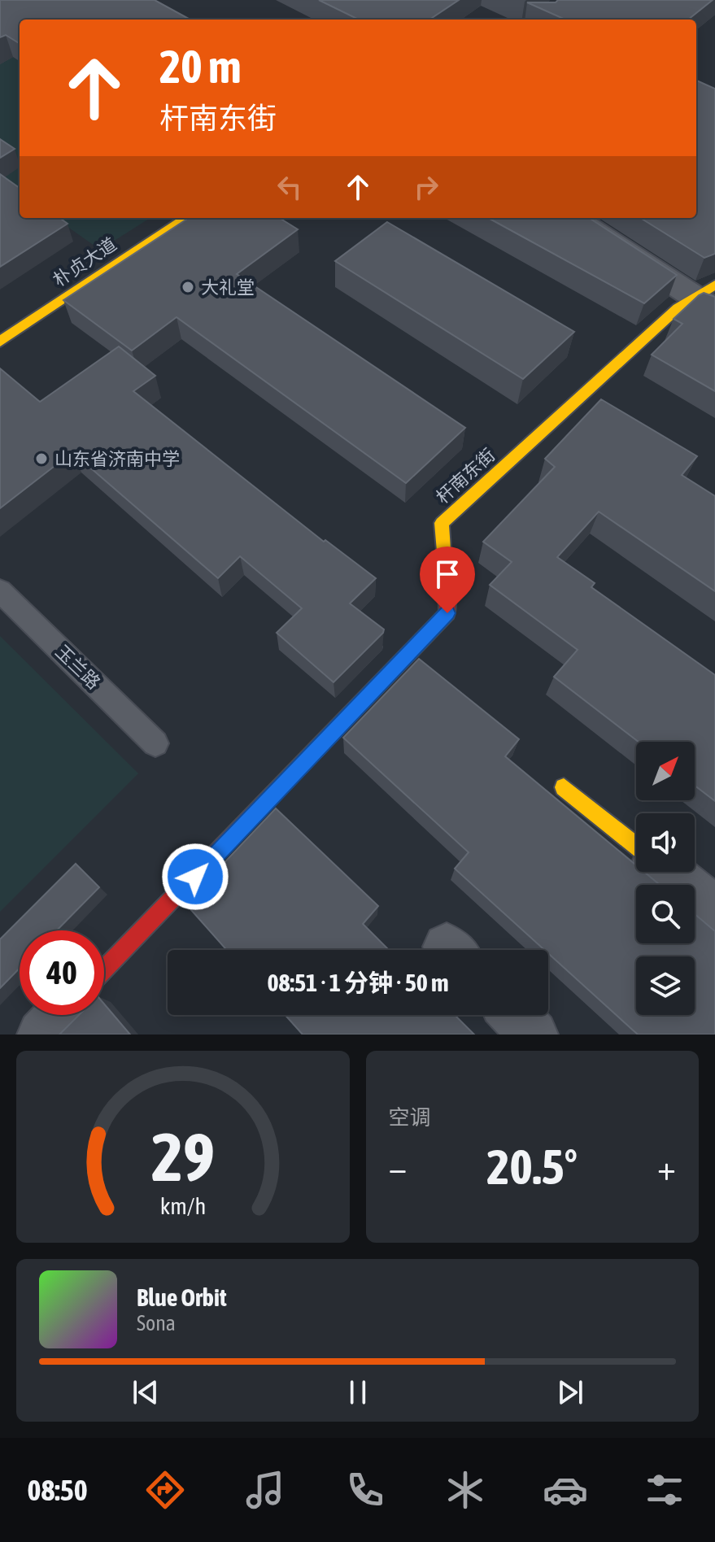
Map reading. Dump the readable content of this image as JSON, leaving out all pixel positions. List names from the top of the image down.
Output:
{
  "streets": {
    "street": ["朴贞大道", "杆南东街"],
    "lane": ["玉兰路"]
  },
  "places": ["大礼堂", "山东省济南中学"],
  "north": "top right",
  "page": {
    "turn": ["20 m", "杆南东街"],
    "limit": "40",
    "trip": "08:51 · 1 分钟 · 50 m",
    "tile": "空调",
    "heat": ["−", "20.5°", "+"],
    "song": ["Blue Orbit", "Sona"],
    "tabs": "08:50",
    "gauge": ["29", "km/h"]
  }
}
